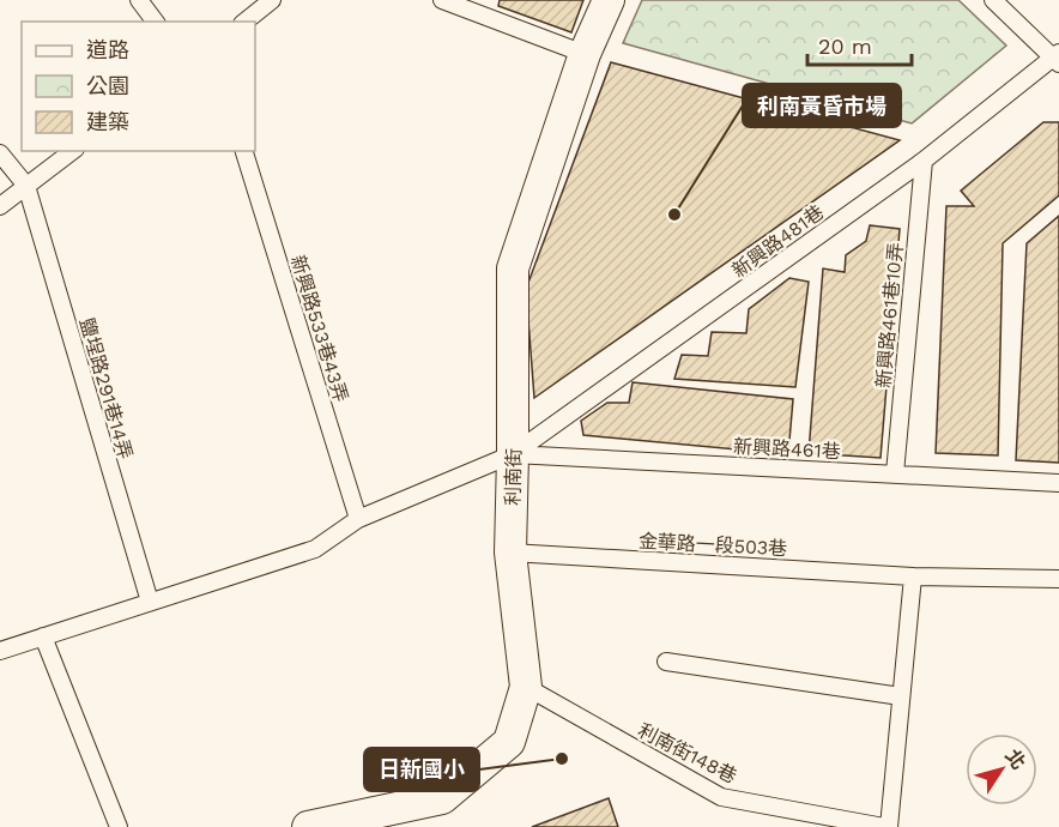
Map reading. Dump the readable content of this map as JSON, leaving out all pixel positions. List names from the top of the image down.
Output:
{
  "streets": {
    "street": ["利南街"],
    "lane": [
      "新興路481巷",
      "新興路461巷10弄",
      "新興路533巷43弄",
      "鹽埕路291巷14弄",
      "新興路461巷",
      "金華路一段503巷",
      "利南街148巷"
    ]
  },
  "crossings": [
    ["新興路481巷", "新興路461巷10弄"],
    ["新興路481巷", "新興路461巷"],
    ["新興路481巷", "利南街"],
    ["新興路461巷10弄", "新興路461巷"],
    ["新興路461巷", "利南街"],
    ["利南街", "金華路一段503巷"],
    ["利南街", "利南街148巷"]
  ],
  "places": ["利南黃昏市場", "日新國小"],
  "legend": ["道路", "公園", "建築"],
  "scale_bar": "20 m",
  "north": "top right"
}
